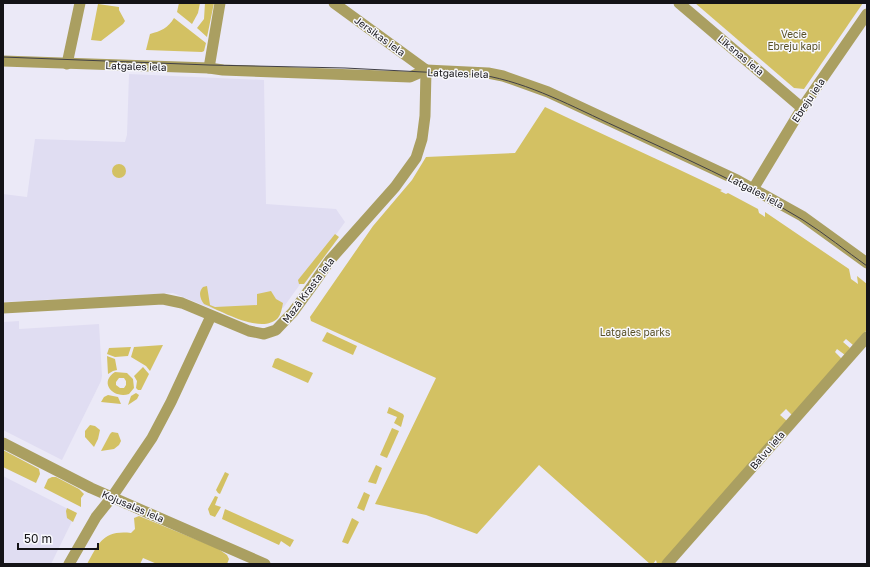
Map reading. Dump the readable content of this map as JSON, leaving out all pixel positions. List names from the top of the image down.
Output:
{
  "streets": {
    "street": [
      "Jersikas iela",
      "Līksnas iela",
      "Latgales iela",
      "Ebreju iela",
      "Mazā Krasta iela",
      "Balvu iela",
      "Kojusalas iela"
    ]
  },
  "crossings": [
    ["Jersikas iela", "Latgales iela"],
    ["Jersikas iela", "Mazā Krasta iela"],
    ["Līksnas iela", "Ebreju iela"],
    ["Latgales iela", "Ebreju iela"],
    ["Latgales iela", "Mazā Krasta iela"]
  ],
  "parks": ["Vecie Ebreju kapi", "Latgales parks"],
  "scale_bar": "50 m"
}
